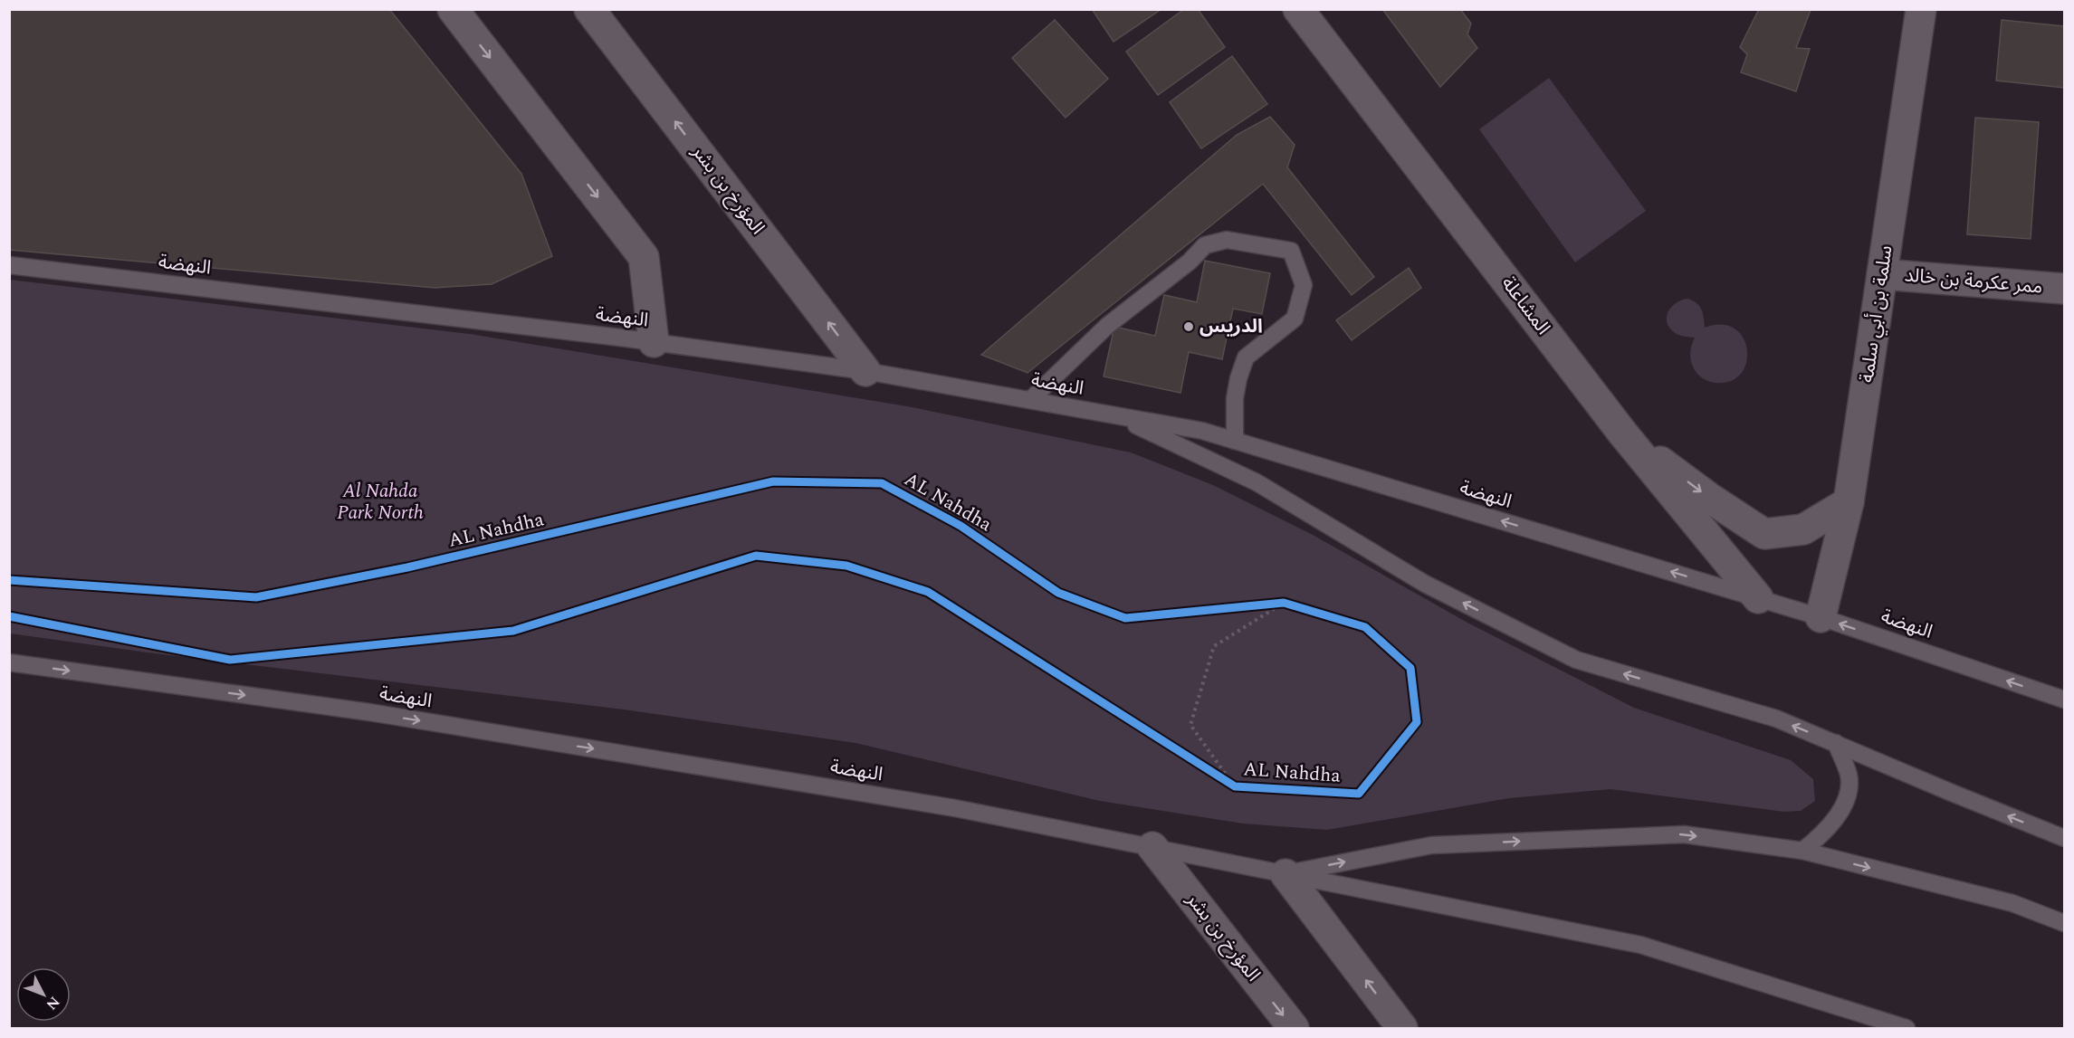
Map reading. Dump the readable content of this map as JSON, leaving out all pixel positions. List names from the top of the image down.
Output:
{
  "streets": {
    "street": [
      "المؤرخ بن بشر",
      "ممر عكرمة بن خالد",
      "المشاعلة",
      "سلمة بن أبي سلمة"
    ],
    "lane": ["النهضة"],
    "cycle path": ["AL Nahdha"]
  },
  "crossings": [
    ["المؤرخ بن بشر", "النهضة"],
    ["النهضة", "المشاعلة"],
    ["النهضة", "سلمة بن أبي سلمة"],
    ["ممر عكرمة بن خالد", "سلمة بن أبي سلمة"]
  ],
  "parks": ["Al Nahda Park North"],
  "places": ["الدريس"],
  "north": "bottom right"
}
